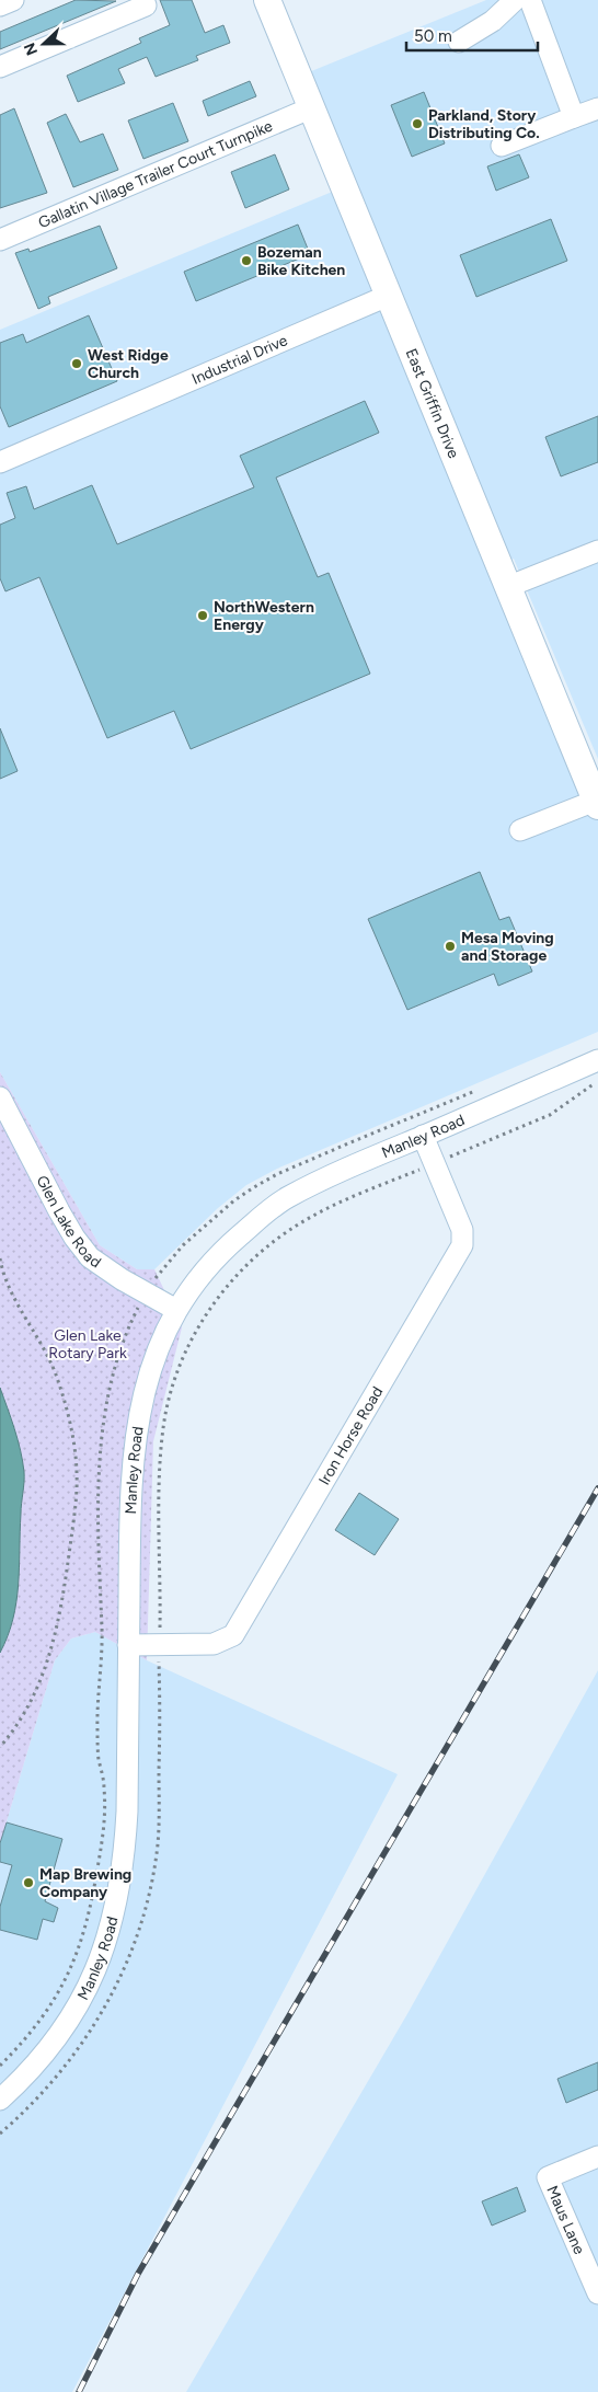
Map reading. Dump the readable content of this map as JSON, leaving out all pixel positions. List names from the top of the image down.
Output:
{
  "streets": {
    "main road": ["East Griffin Drive"],
    "street": [
      "Gallatin Village Trailer Court Turnpike",
      "Industrial Drive",
      "Manley Road",
      "Glen Lake Road",
      "Iron Horse Road",
      "Maus Lane"
    ]
  },
  "crossings": [
    ["Gallatin Village Trailer Court Turnpike", "East Griffin Drive"],
    ["Industrial Drive", "East Griffin Drive"],
    ["Manley Road", "Glen Lake Road"],
    ["Manley Road", "Iron Horse Road"]
  ],
  "parks": ["Glen Lake Rotary Park"],
  "places": [
    "Parkland, Story Distributing Co.",
    "Bozeman Bike Kitchen",
    "West Ridge Church",
    "NorthWestern Energy",
    "Mesa Moving and Storage",
    "Map Brewing Company"
  ],
  "scale_bar": "50 m",
  "north": "left"
}
